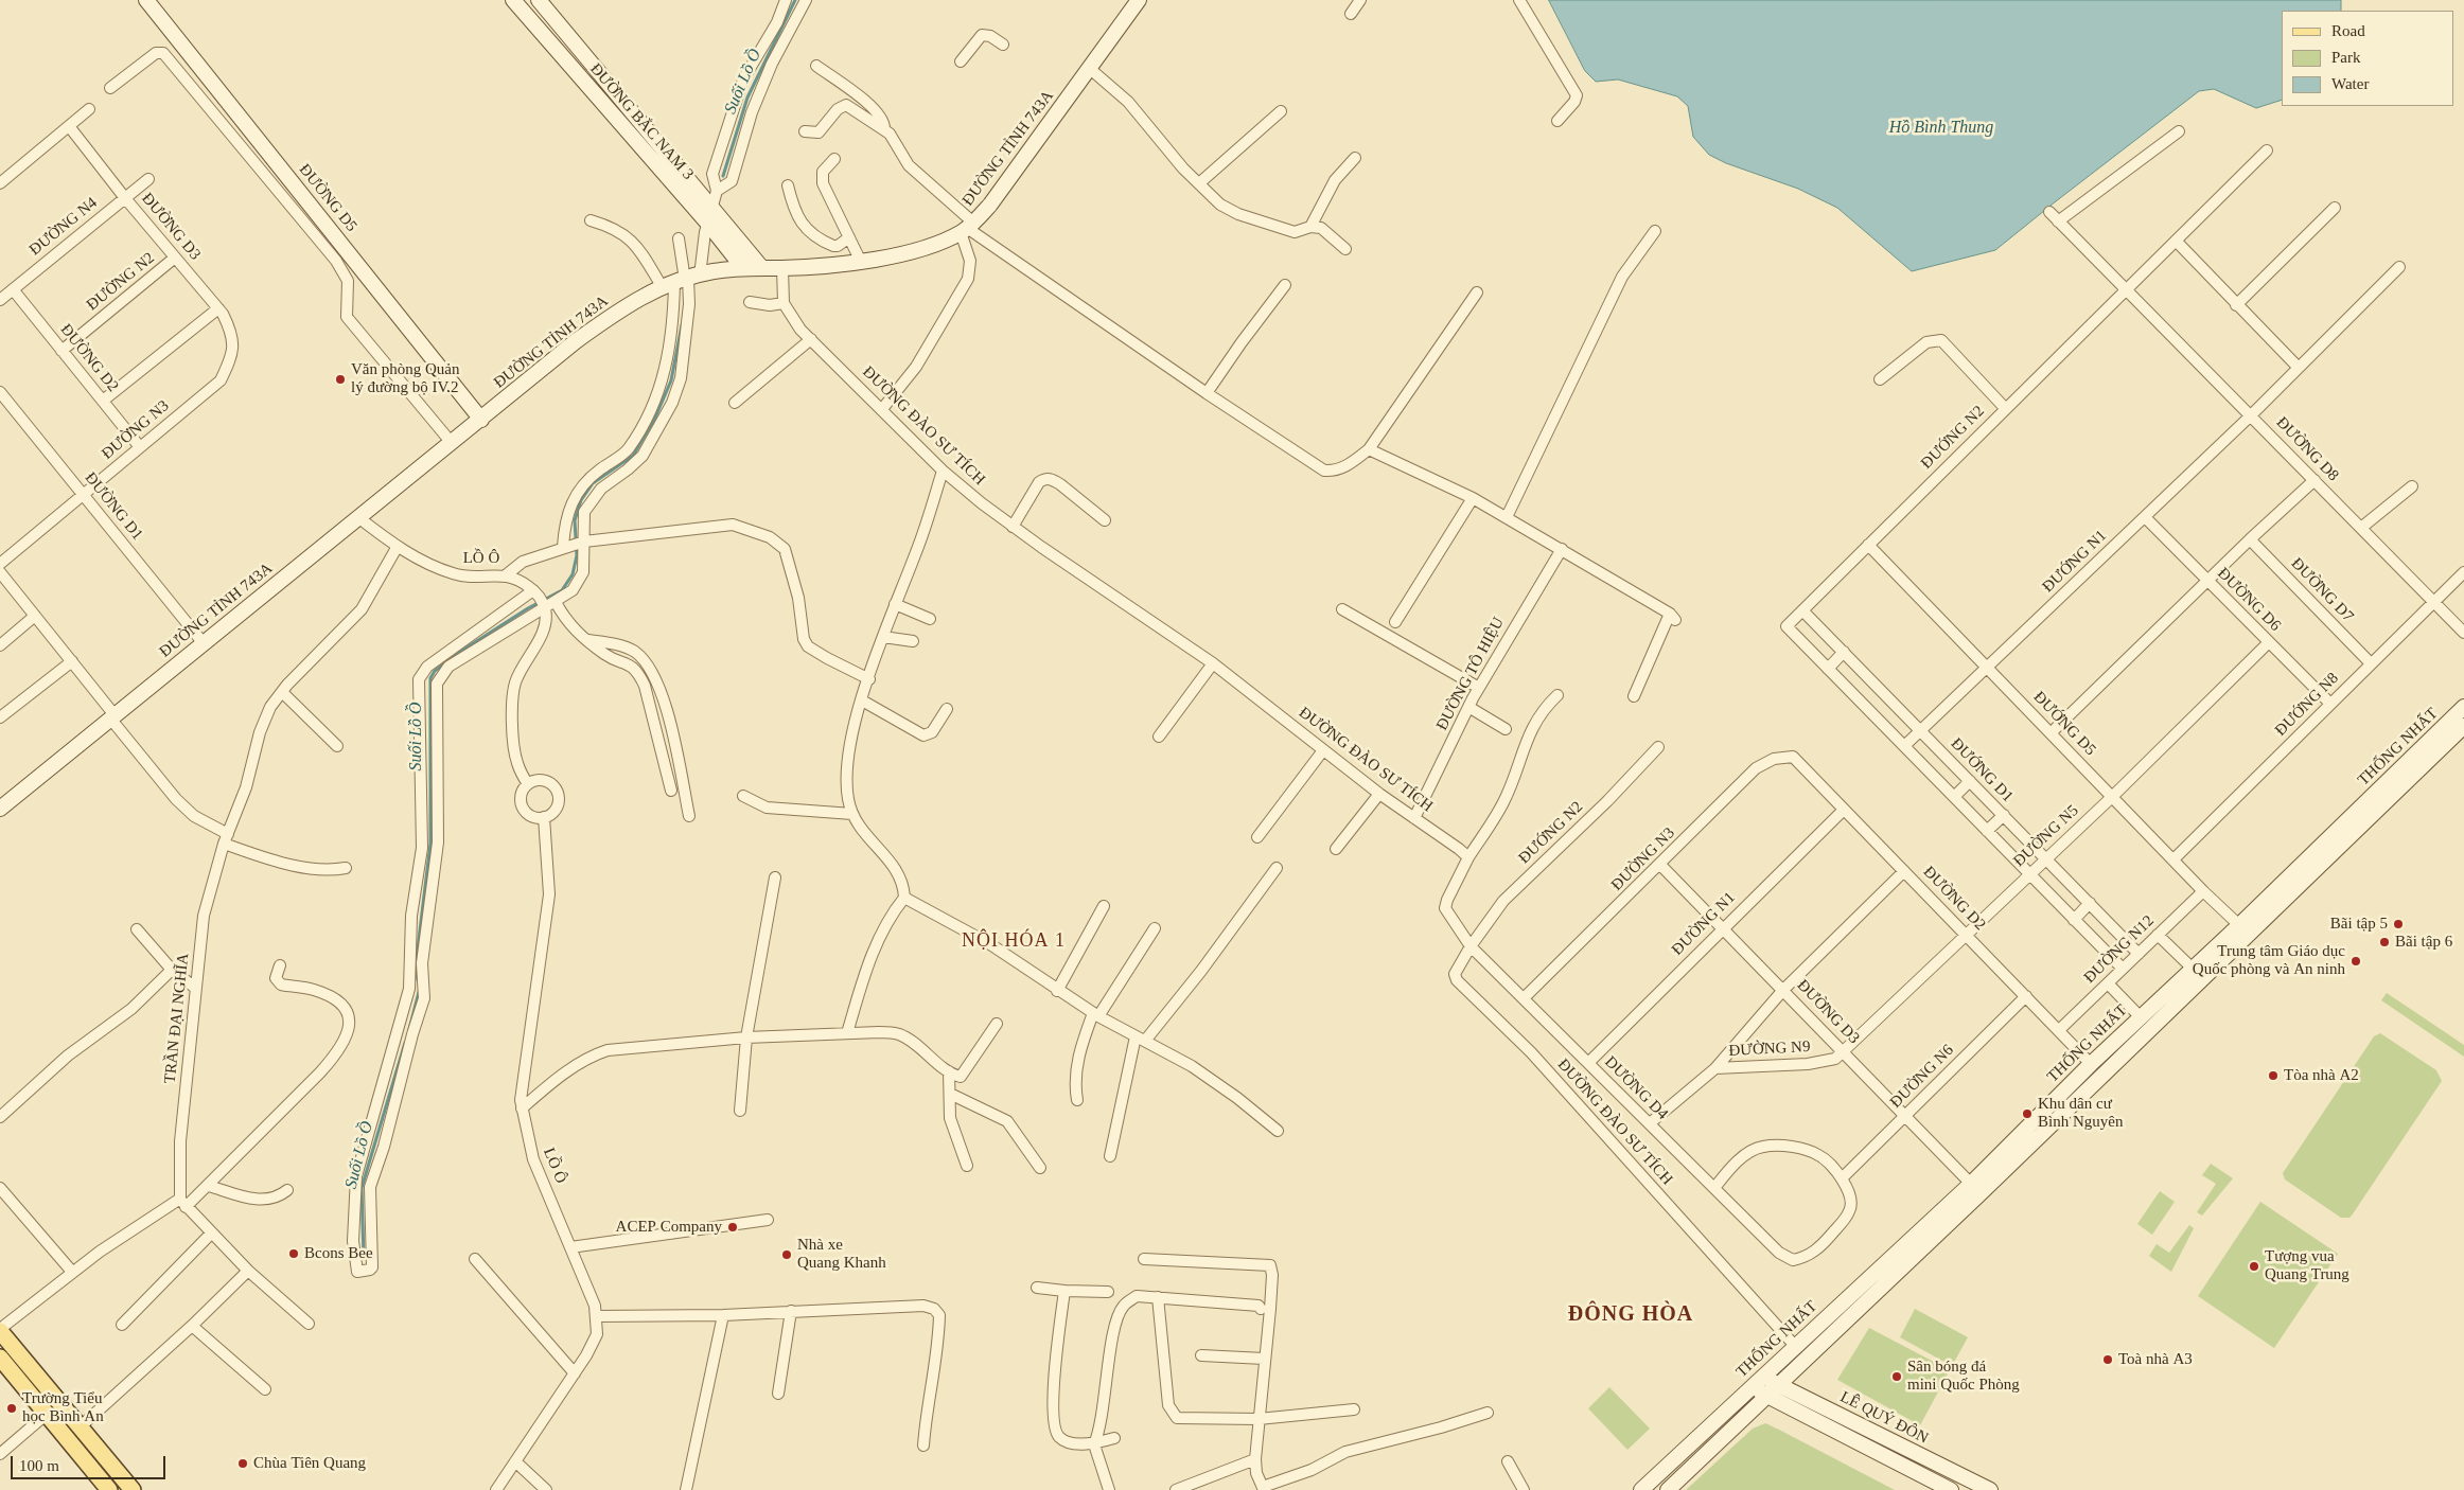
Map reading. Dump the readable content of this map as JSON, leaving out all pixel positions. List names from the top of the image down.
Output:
{
  "streets": {
    "main road": [
      "ĐƯỜNG BẮC NAM 3",
      "ĐƯỜNG TỈNH 743A",
      "ĐƯỜNG D5",
      "THỐNG NHẤT",
      "LÊ QUÝ ĐÔN"
    ],
    "street": [
      "ĐƯỜNG N4",
      "ĐƯỜNG D3",
      "ĐƯỜNG N2",
      "ĐƯỜNG D2",
      "ĐƯỜNG ĐÀO SƯ TÍCH",
      "ĐƯỜNG N3",
      "ĐƯỚNG N2",
      "ĐƯỜNG D8",
      "ĐƯỜNG D1",
      "LỒ Ô",
      "ĐƯỚNG N1",
      "ĐƯỜNG D7",
      "ĐƯỜNG D6",
      "ĐƯỜNG TÔ HIỆU",
      "ĐƯỚNG N8",
      "ĐƯỚNG D5",
      "ĐƯỚNG D1",
      "ĐƯỜNG N5",
      "ĐƯỜNG N1",
      "ĐƯỜNG N12",
      "TRẦN ĐẠI NGHĨA",
      "ĐƯỜNG N9",
      "ĐƯỜNG N6",
      "DƯỜNG D4"
    ]
  },
  "crossings": [
    ["ĐƯỜNG BẮC NAM 3", "ĐƯỜNG TỈNH 743A"],
    ["ĐƯỜNG TỈNH 743A", "ĐƯỜNG D5"],
    ["ĐƯỜNG TỈNH 743A", "ĐƯỜNG D1"],
    ["ĐƯỜNG TỈNH 743A", "LỒ Ô"],
    ["ĐƯỜNG N4", "ĐƯỜNG D3"],
    ["ĐƯỜNG N4", "ĐƯỜNG D2"],
    ["ĐƯỜNG D3", "ĐƯỜNG N2"],
    ["ĐƯỜNG D3", "ĐƯỜNG N3"],
    ["ĐƯỜNG D3", "THỐNG NHẤT"],
    ["ĐƯỜNG D3", "ĐƯỜNG N5"],
    ["ĐƯỜNG D3", "ĐƯỜNG N1"],
    ["ĐƯỜNG D3", "ĐƯỜNG N9"],
    ["ĐƯỜNG D3", "ĐƯỜNG N6"],
    ["ĐƯỜNG N2", "ĐƯỜNG D2"],
    ["ĐƯỜNG D2", "ĐƯỜNG N3"],
    ["ĐƯỜNG D2", "THỐNG NHẤT"],
    ["ĐƯỜNG D2", "ĐƯỜNG N5"],
    ["ĐƯỜNG D2", "ĐƯỜNG N1"],
    ["ĐƯỜNG D2", "ĐƯỜNG N12"],
    ["ĐƯỜNG D2", "ĐƯỜNG N6"],
    ["ĐƯỜNG ĐÀO SƯ TÍCH", "ĐƯỚNG N2"],
    ["ĐƯỜNG ĐÀO SƯ TÍCH", "ĐƯỜNG TÔ HIỆU"],
    ["ĐƯỜNG ĐÀO SƯ TÍCH", "THỐNG NHẤT"],
    ["ĐƯỜNG ĐÀO SƯ TÍCH", "DƯỜNG D4"],
    ["ĐƯỜNG N3", "ĐƯỜNG D1"],
    ["ĐƯỜNG N3", "DƯỜNG D4"],
    ["ĐƯỚNG N2", "ĐƯỜNG D8"],
    ["ĐƯỚNG N2", "ĐƯỚNG D5"],
    ["ĐƯỚNG N2", "ĐƯỚNG D1"],
    ["ĐƯỚNG N2", "DƯỜNG D4"],
    ["ĐƯỜNG D8", "ĐƯỚNG N1"],
    ["ĐƯỜNG D8", "ĐƯỚNG N8"],
    ["LỒ Ô", "TRẦN ĐẠI NGHĨA"],
    ["ĐƯỚNG N1", "ĐƯỜNG D6"],
    ["ĐƯỚNG N1", "ĐƯỚNG D5"],
    ["ĐƯỚNG N1", "ĐƯỚNG D1"],
    ["ĐƯỜNG D7", "ĐƯỚNG N8"],
    ["ĐƯỜNG D6", "ĐƯỚNG N8"],
    ["ĐƯỜNG D6", "ĐƯỜNG N5"],
    ["ĐƯỚNG N8", "ĐƯỚNG D5"],
    ["ĐƯỚNG D5", "THỐNG NHẤT"],
    ["ĐƯỚNG D5", "ĐƯỜNG N5"],
    ["ĐƯỚNG D5", "ĐƯỜNG N12"],
    ["THỐNG NHẤT", "LÊ QUÝ ĐÔN"],
    ["ĐƯỚNG D1", "ĐƯỜNG N5"],
    ["ĐƯỚNG D1", "ĐƯỜNG N12"],
    ["ĐƯỜNG N5", "ĐƯỜNG N9"],
    ["ĐƯỜNG N1", "DƯỜNG D4"],
    ["ĐƯỜNG N9", "DƯỜNG D4"],
    ["ĐƯỜNG N6", "DƯỜNG D4"]
  ],
  "districts": ["NỘI HÓA 1", "ĐÔNG HÒA"],
  "water": ["Suối Lồ Ồ", "Hồ Bình Thung"],
  "places": [
    "Văn phòng Quản lý đường bộ IV.2",
    "Bãi tập 5",
    "Bãi tập 6",
    "Trung tâm Giáo dục Quốc phòng và An ninh",
    "Tòa nhà A2",
    "Khu dân cư Bình Nguyên",
    "ACEP Company",
    "Bcons Bee",
    "Nhà xe Quang Khanh",
    "Tượng vua Quang Trung",
    "Toà nhà A3",
    "Sân bóng đá mini Quốc Phòng",
    "Trường Tiểu học Bình An",
    "Chùa Tiên Quang"
  ],
  "legend": ["Road", "Park", "Water"],
  "scale_bar": "100 m"
}
